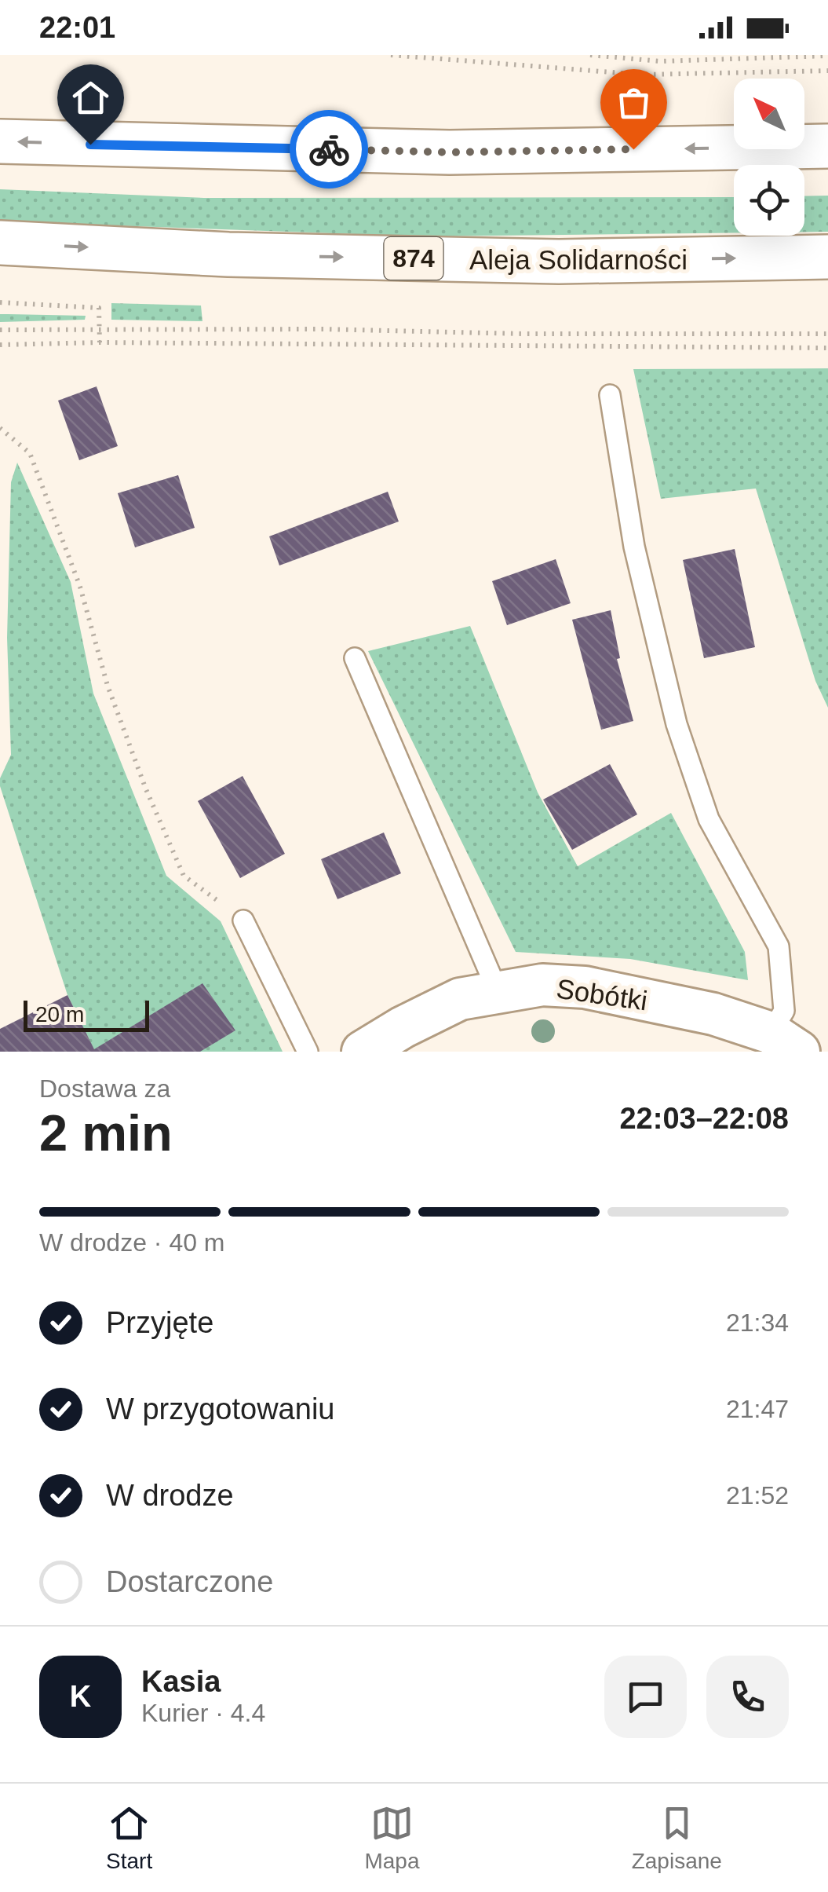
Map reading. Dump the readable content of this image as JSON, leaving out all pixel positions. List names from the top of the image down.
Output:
{
  "streets": {
    "main road": ["874", "Aleja Solidarności"],
    "street": ["Sobótki"]
  },
  "scale_bar": "20 m",
  "north": "top left",
  "page": {
    "status": "22:01",
    "scale": "20 m",
    "heading": ["2 min", "Dostawa za", "22:03–22:08"],
    "panel": ["Kasia", "Kurier · 4.4"],
    "bar": "W drodze · 40 m",
    "list": [
      ["Przyjęte", "21:34"],
      ["W przygotowaniu", "21:47"],
      ["W drodze", "21:52"],
      "Dostarczone"
    ],
    "round": "K",
    "tabs": ["Start", "Mapa", "Zapisane"]
  }
}
